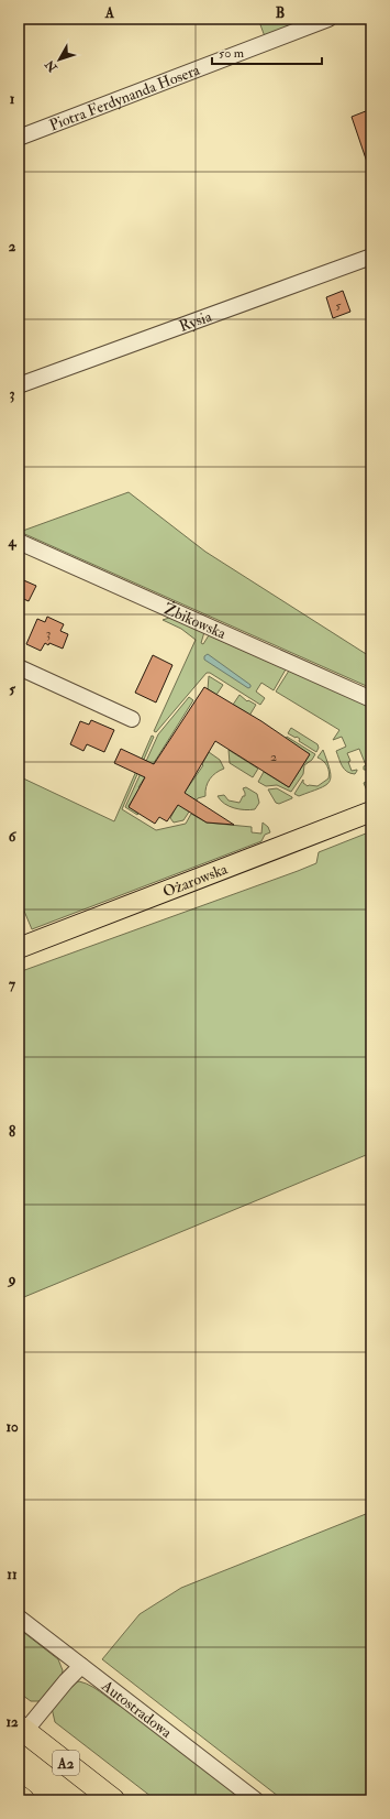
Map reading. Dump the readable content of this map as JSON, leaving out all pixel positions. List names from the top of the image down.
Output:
{
  "streets": {
    "highway": ["A2"],
    "main road": ["Ożarowska"],
    "street": [
      "Piotra Ferdynanda Hosera",
      "Rysia",
      "Żbikowska",
      "Autostradowa"
    ]
  },
  "house_numbers": ["5", "3", "2"],
  "scale_bar": "50 m",
  "north": "bottom left",
  "grid": {
    "columns": ["A", "B"],
    "rows": [
      "1",
      "2",
      "3",
      "4",
      "5",
      "6",
      "7",
      "8",
      "9",
      "10",
      "11",
      "12"
    ]
  }
}
